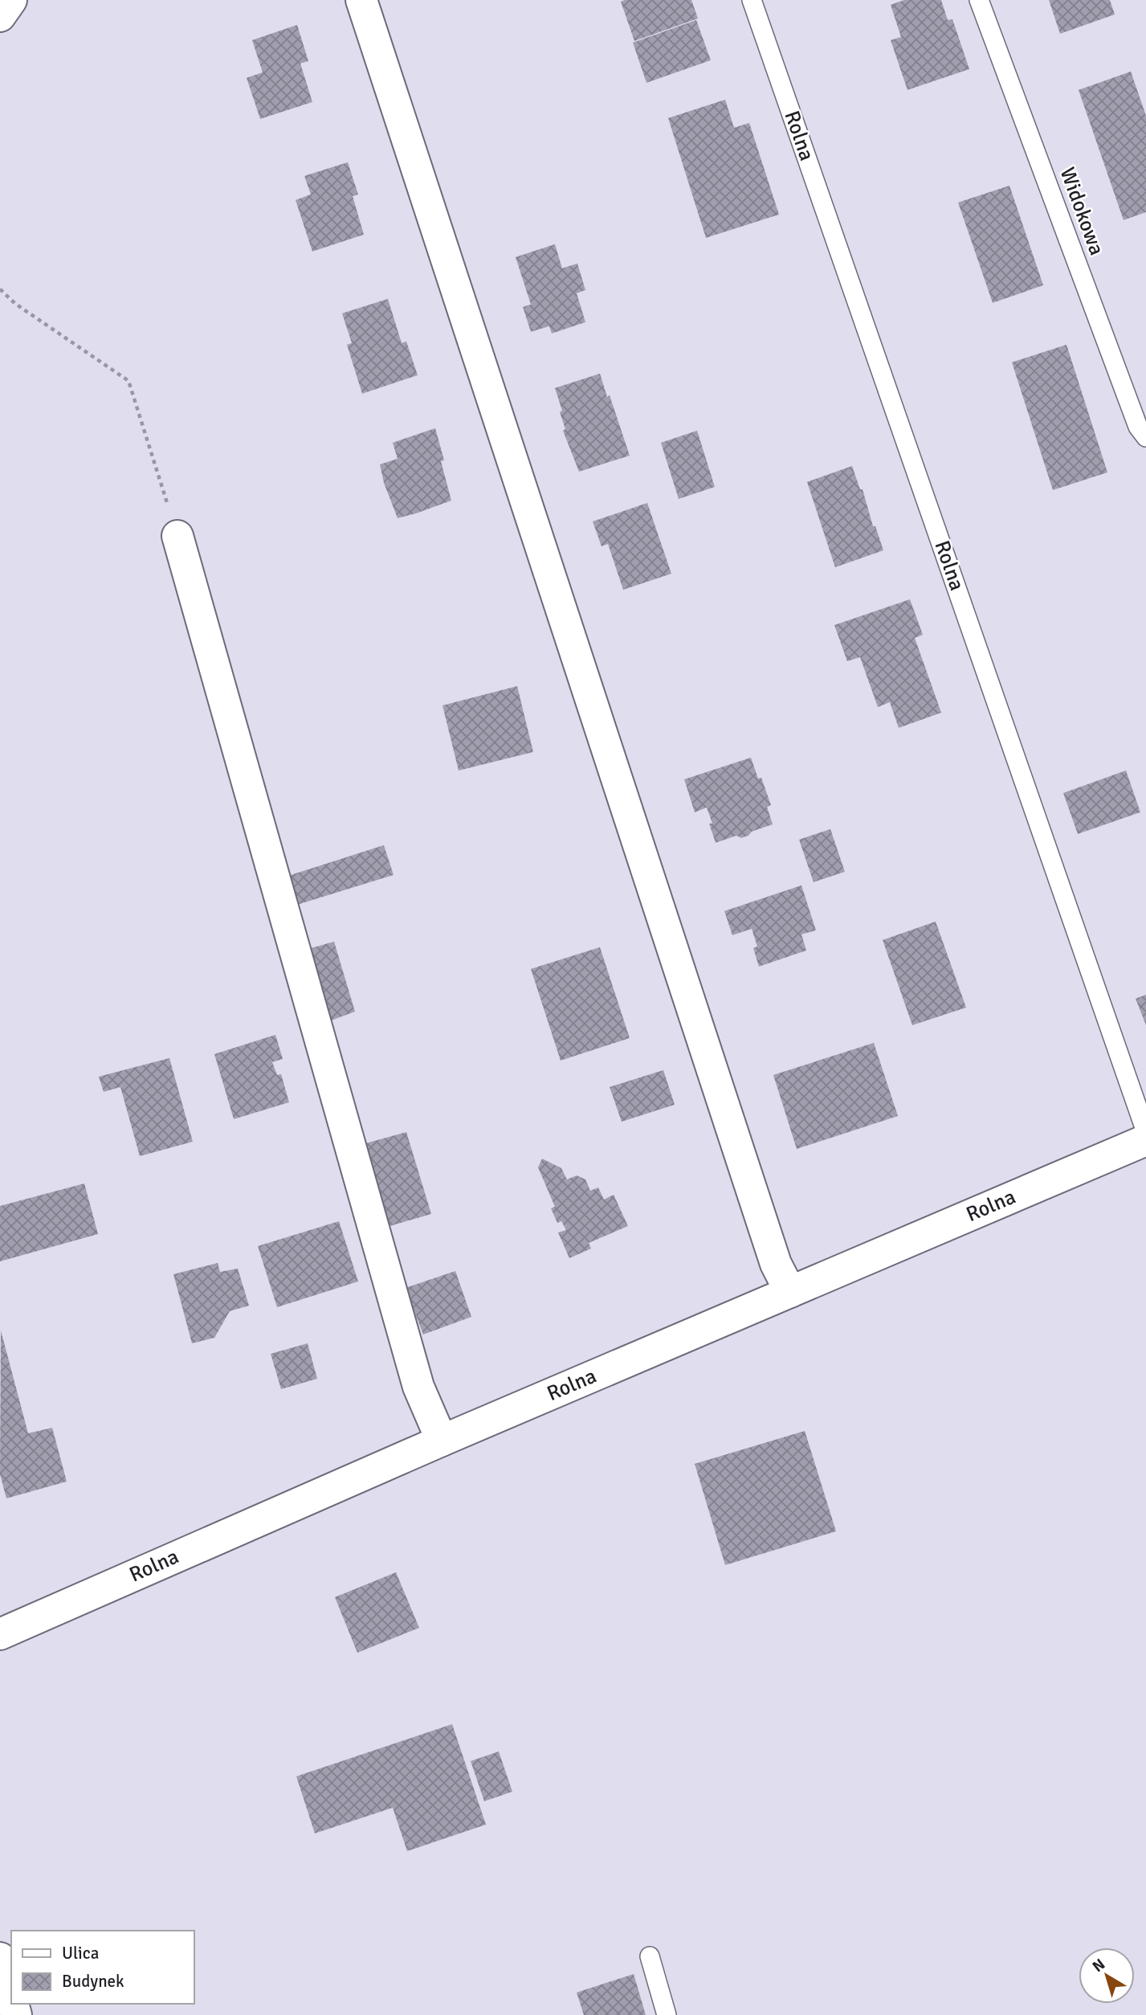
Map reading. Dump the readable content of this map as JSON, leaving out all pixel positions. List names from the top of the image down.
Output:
{
  "streets": {
    "street": ["Rolna"],
    "lane": ["Widokowa"]
  },
  "legend": ["Ulica", "Budynek"],
  "north": "top left"
}
